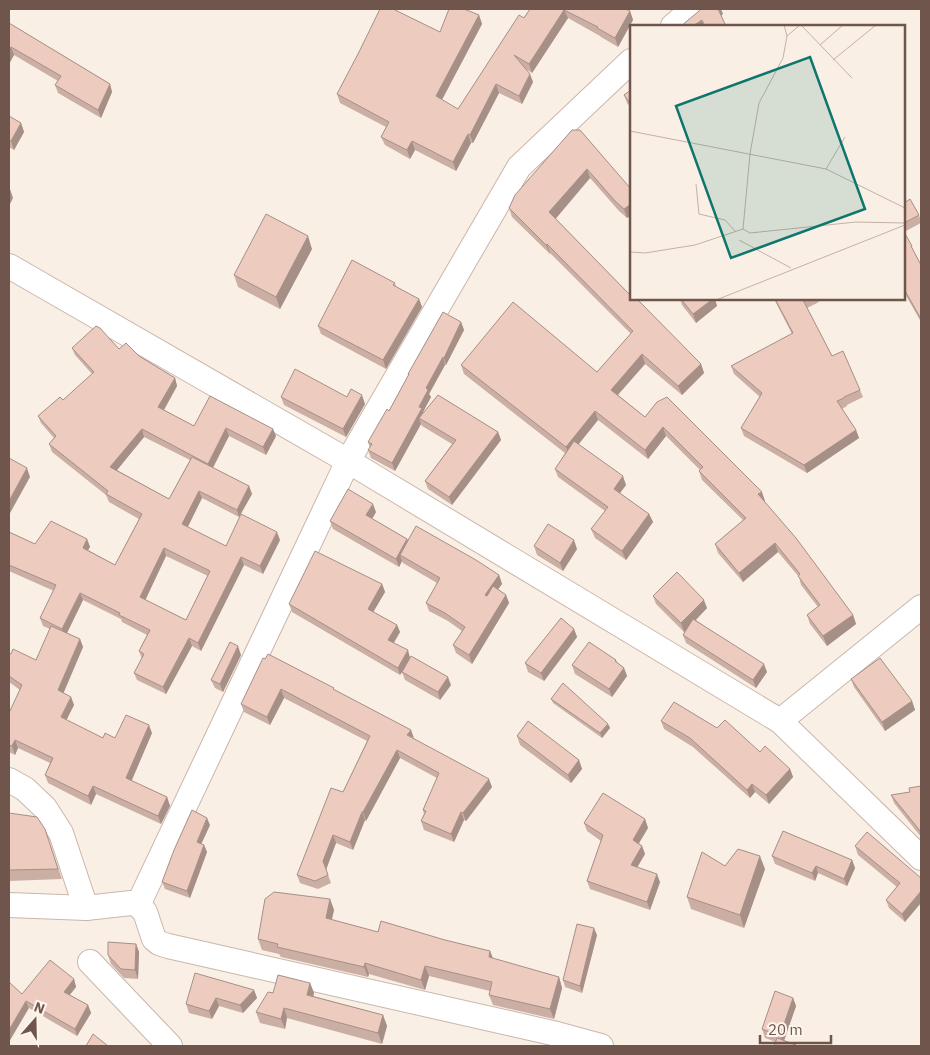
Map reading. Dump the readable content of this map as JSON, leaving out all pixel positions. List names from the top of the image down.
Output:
{
  "scale_bar": "20 m",
  "north": "top"
}
